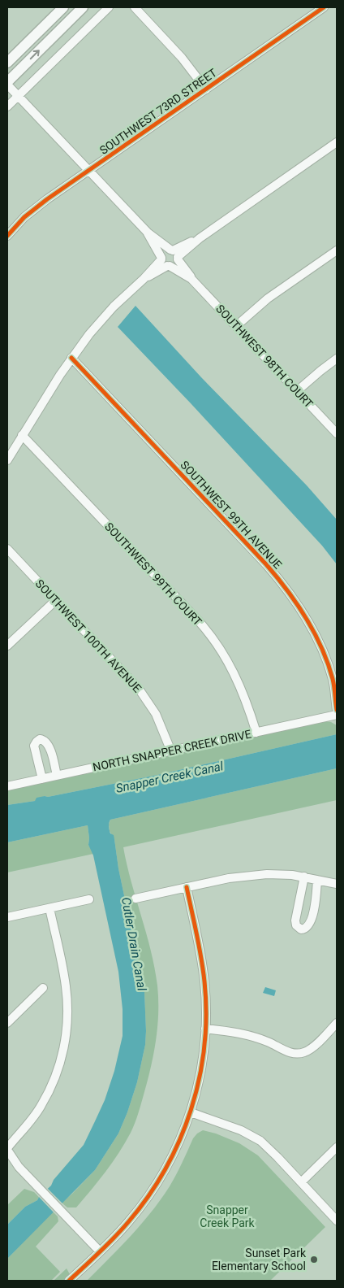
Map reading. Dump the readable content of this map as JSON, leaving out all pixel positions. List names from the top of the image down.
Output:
{
  "streets": {
    "street": [
      "SOUTHWEST 73RD STREET",
      "SOUTHWEST 98TH COURT",
      "SOUTHWEST 99TH AVENUE",
      "SOUTHWEST 99TH COURT",
      "SOUTHWEST 100TH AVENUE",
      "NORTH SNAPPER CREEK DRIVE"
    ]
  },
  "crossings": [
    ["SOUTHWEST 73RD STREET", "SOUTHWEST 98TH COURT"],
    ["SOUTHWEST 99TH COURT", "NORTH SNAPPER CREEK DRIVE"],
    ["SOUTHWEST 100TH AVENUE", "NORTH SNAPPER CREEK DRIVE"]
  ],
  "water": ["Snapper Creek Canal", "Cutler Drain Canal"],
  "parks": ["Snapper Creek Park"],
  "places": ["Sunset Park Elementary School"]
}
